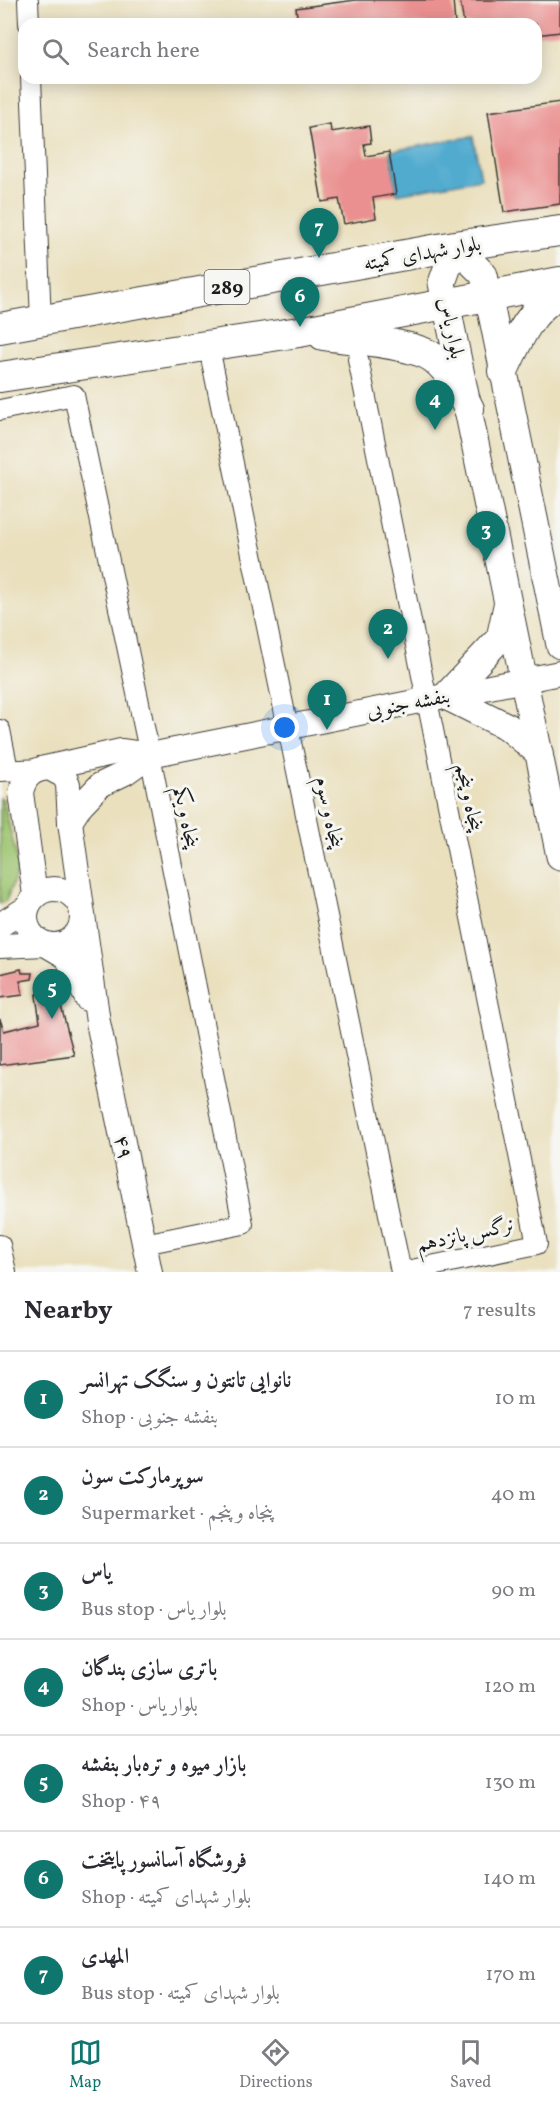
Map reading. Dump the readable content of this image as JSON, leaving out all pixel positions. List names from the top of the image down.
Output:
{
  "streets": {
    "main road": ["بلوار شهدای کمیته", "289", "بلوار یاس"],
    "street": [
      "بنفشه جنوبی",
      "پنجاه و پنجم",
      "پنجاه و سوم",
      "پنجاه و یکم",
      "۴۹",
      "نرگس پانزدهم"
    ]
  },
  "crossings": [
    ["بلوار شهدای کمیته", "بلوار یاس"],
    ["بلوار یاس", "بنفشه جنوبی"],
    ["بنفشه جنوبی", "پنجاه و پنجم"],
    ["بنفشه جنوبی", "پنجاه و سوم"],
    ["بنفشه جنوبی", "پنجاه و یکم"],
    ["پنجاه و پنجم", "نرگس پانزدهم"],
    ["پنجاه و سوم", "نرگس پانزدهم"],
    ["پنجاه و یکم", "۴۹"]
  ],
  "page": {
    "search": "Search here",
    "pins": [
      "7",
      "6",
      "4",
      "3",
      "2",
      "1",
      "5"
    ],
    "heading": ["Nearby", "7 results"],
    "list": [
      {
        "mark": "1",
        "name": "نانوایی تانتون و سنگک تهرانسر",
        "note": "Shop · بنفشه جنوبی",
        "value": "10 m"
      },
      {
        "mark": "2",
        "name": "سوپرمارکت سون",
        "note": "Supermarket · پنجاه و پنجم",
        "value": "40 m"
      },
      {
        "mark": "3",
        "name": "یاس",
        "note": "Bus stop · بلوار یاس",
        "value": "90 m"
      },
      {
        "mark": "4",
        "name": "باتری سازی بندگان",
        "note": "Shop · بلوار یاس",
        "value": "120 m"
      },
      {
        "mark": "5",
        "name": "بازار میوه و تره‌بار بنفشه",
        "note": "Shop · ۴۹",
        "value": "130 m"
      },
      {
        "mark": "6",
        "name": "فروشگاه آسانسور پایتخت",
        "note": "Shop · بلوار شهدای کمیته",
        "value": "140 m"
      },
      {
        "mark": "7",
        "name": "المهدی",
        "note": "Bus stop · بلوار شهدای کمیته",
        "value": "170 m"
      }
    ],
    "nav": ["Map", "Directions", "Saved"]
  }
}
